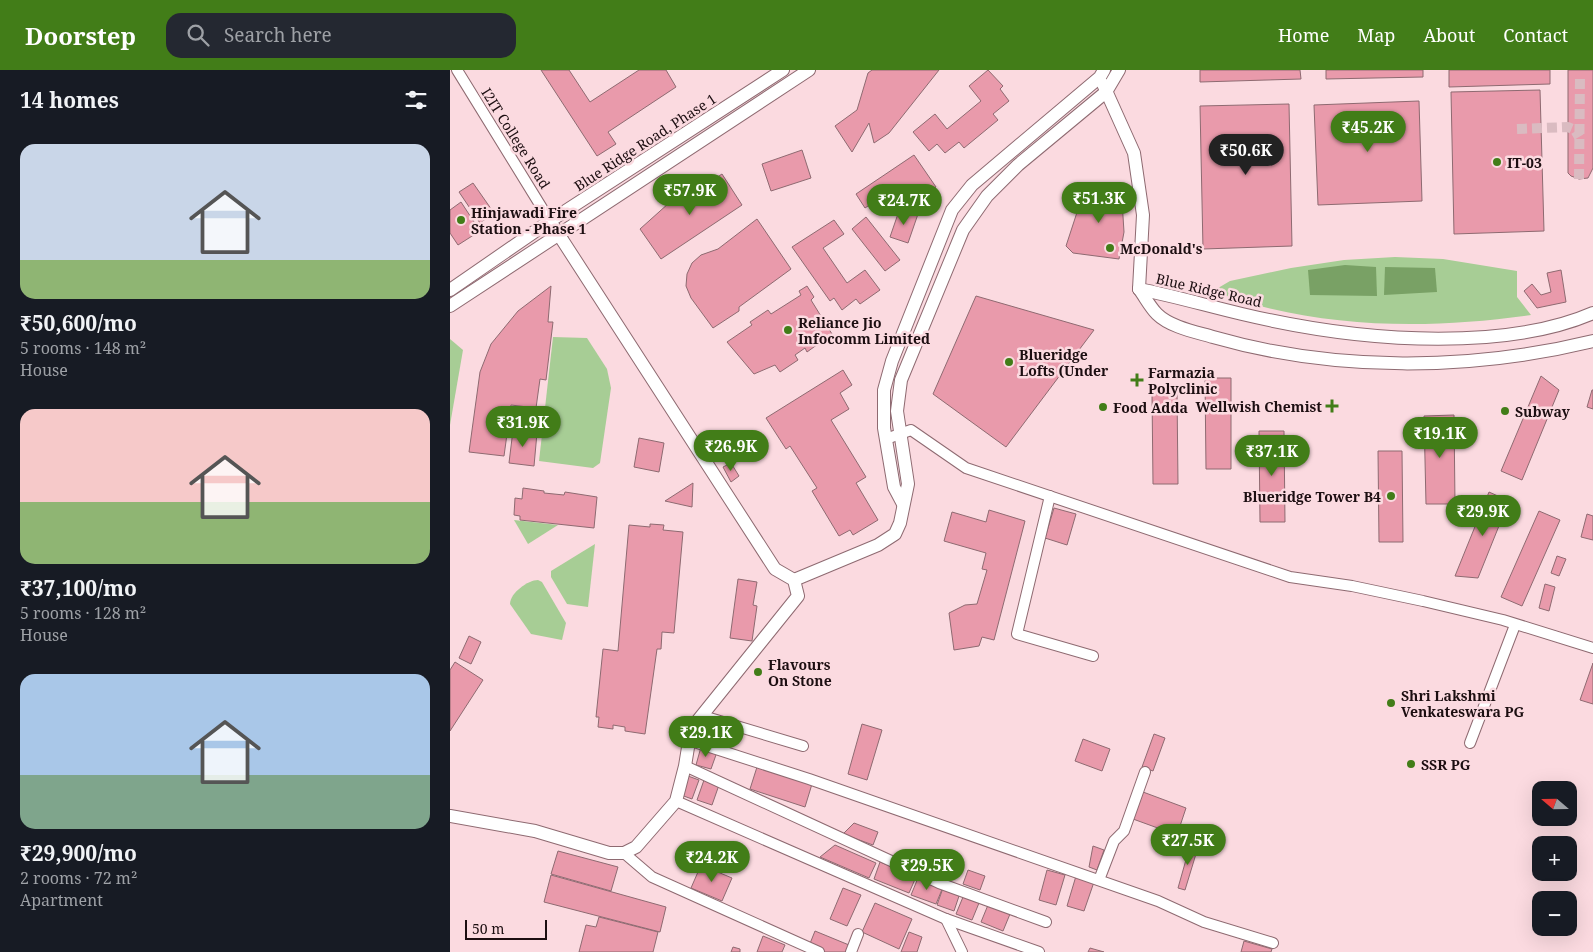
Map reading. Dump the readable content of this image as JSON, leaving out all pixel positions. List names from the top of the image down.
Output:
{
  "streets": {
    "street": ["I2IT College Road", "Blue Ridge Road, Phase 1", "Blue Ridge Road"]
  },
  "crossings": [
    ["I2IT College Road", "Blue Ridge Road, Phase 1"]
  ],
  "places": {
    "other": [
      "IT-03",
      "Hinjawadi Fire Station - Phase 1",
      "McDonald's",
      "Reliance Jio Infocomm Limited",
      "Blueridge Lofts (Under",
      "Food Adda",
      "Subway",
      "Blueridge Tower B4",
      "Flavours On Stone",
      "Shri Lakshmi Venkateswara PG",
      "SSR PG"
    ],
    "health": ["Farmazia Polyclinic", "Wellwish Chemist"]
  },
  "scale_bar": "50 m",
  "north": "left",
  "page": {
    "header": "Doorstep",
    "search": "Search here",
    "nav": [
      "Home",
      "Map",
      "About",
      "Contact"
    ],
    "heading": "14 homes",
    "price": [
      "₹45.2K",
      "₹50.6K",
      "₹57.9K",
      "₹51.3K",
      "₹24.7K",
      "₹31.9K",
      "₹19.1K",
      "₹26.9K",
      "₹37.1K",
      "₹29.9K",
      "₹29.1K",
      "₹27.5K",
      "₹24.2K",
      "₹29.5K"
    ],
    "list": [
      {
        "name": "₹50,600/mo",
        "note": "5 rooms · 148 m² · House"
      },
      {
        "name": "₹37,100/mo",
        "note": "5 rooms · 128 m² · House"
      },
      {
        "name": "₹29,900/mo",
        "note": "2 rooms · 72 m² · Apartment"
      }
    ],
    "map_buttons": ["+", "−"],
    "scale": "50 m"
  }
}
